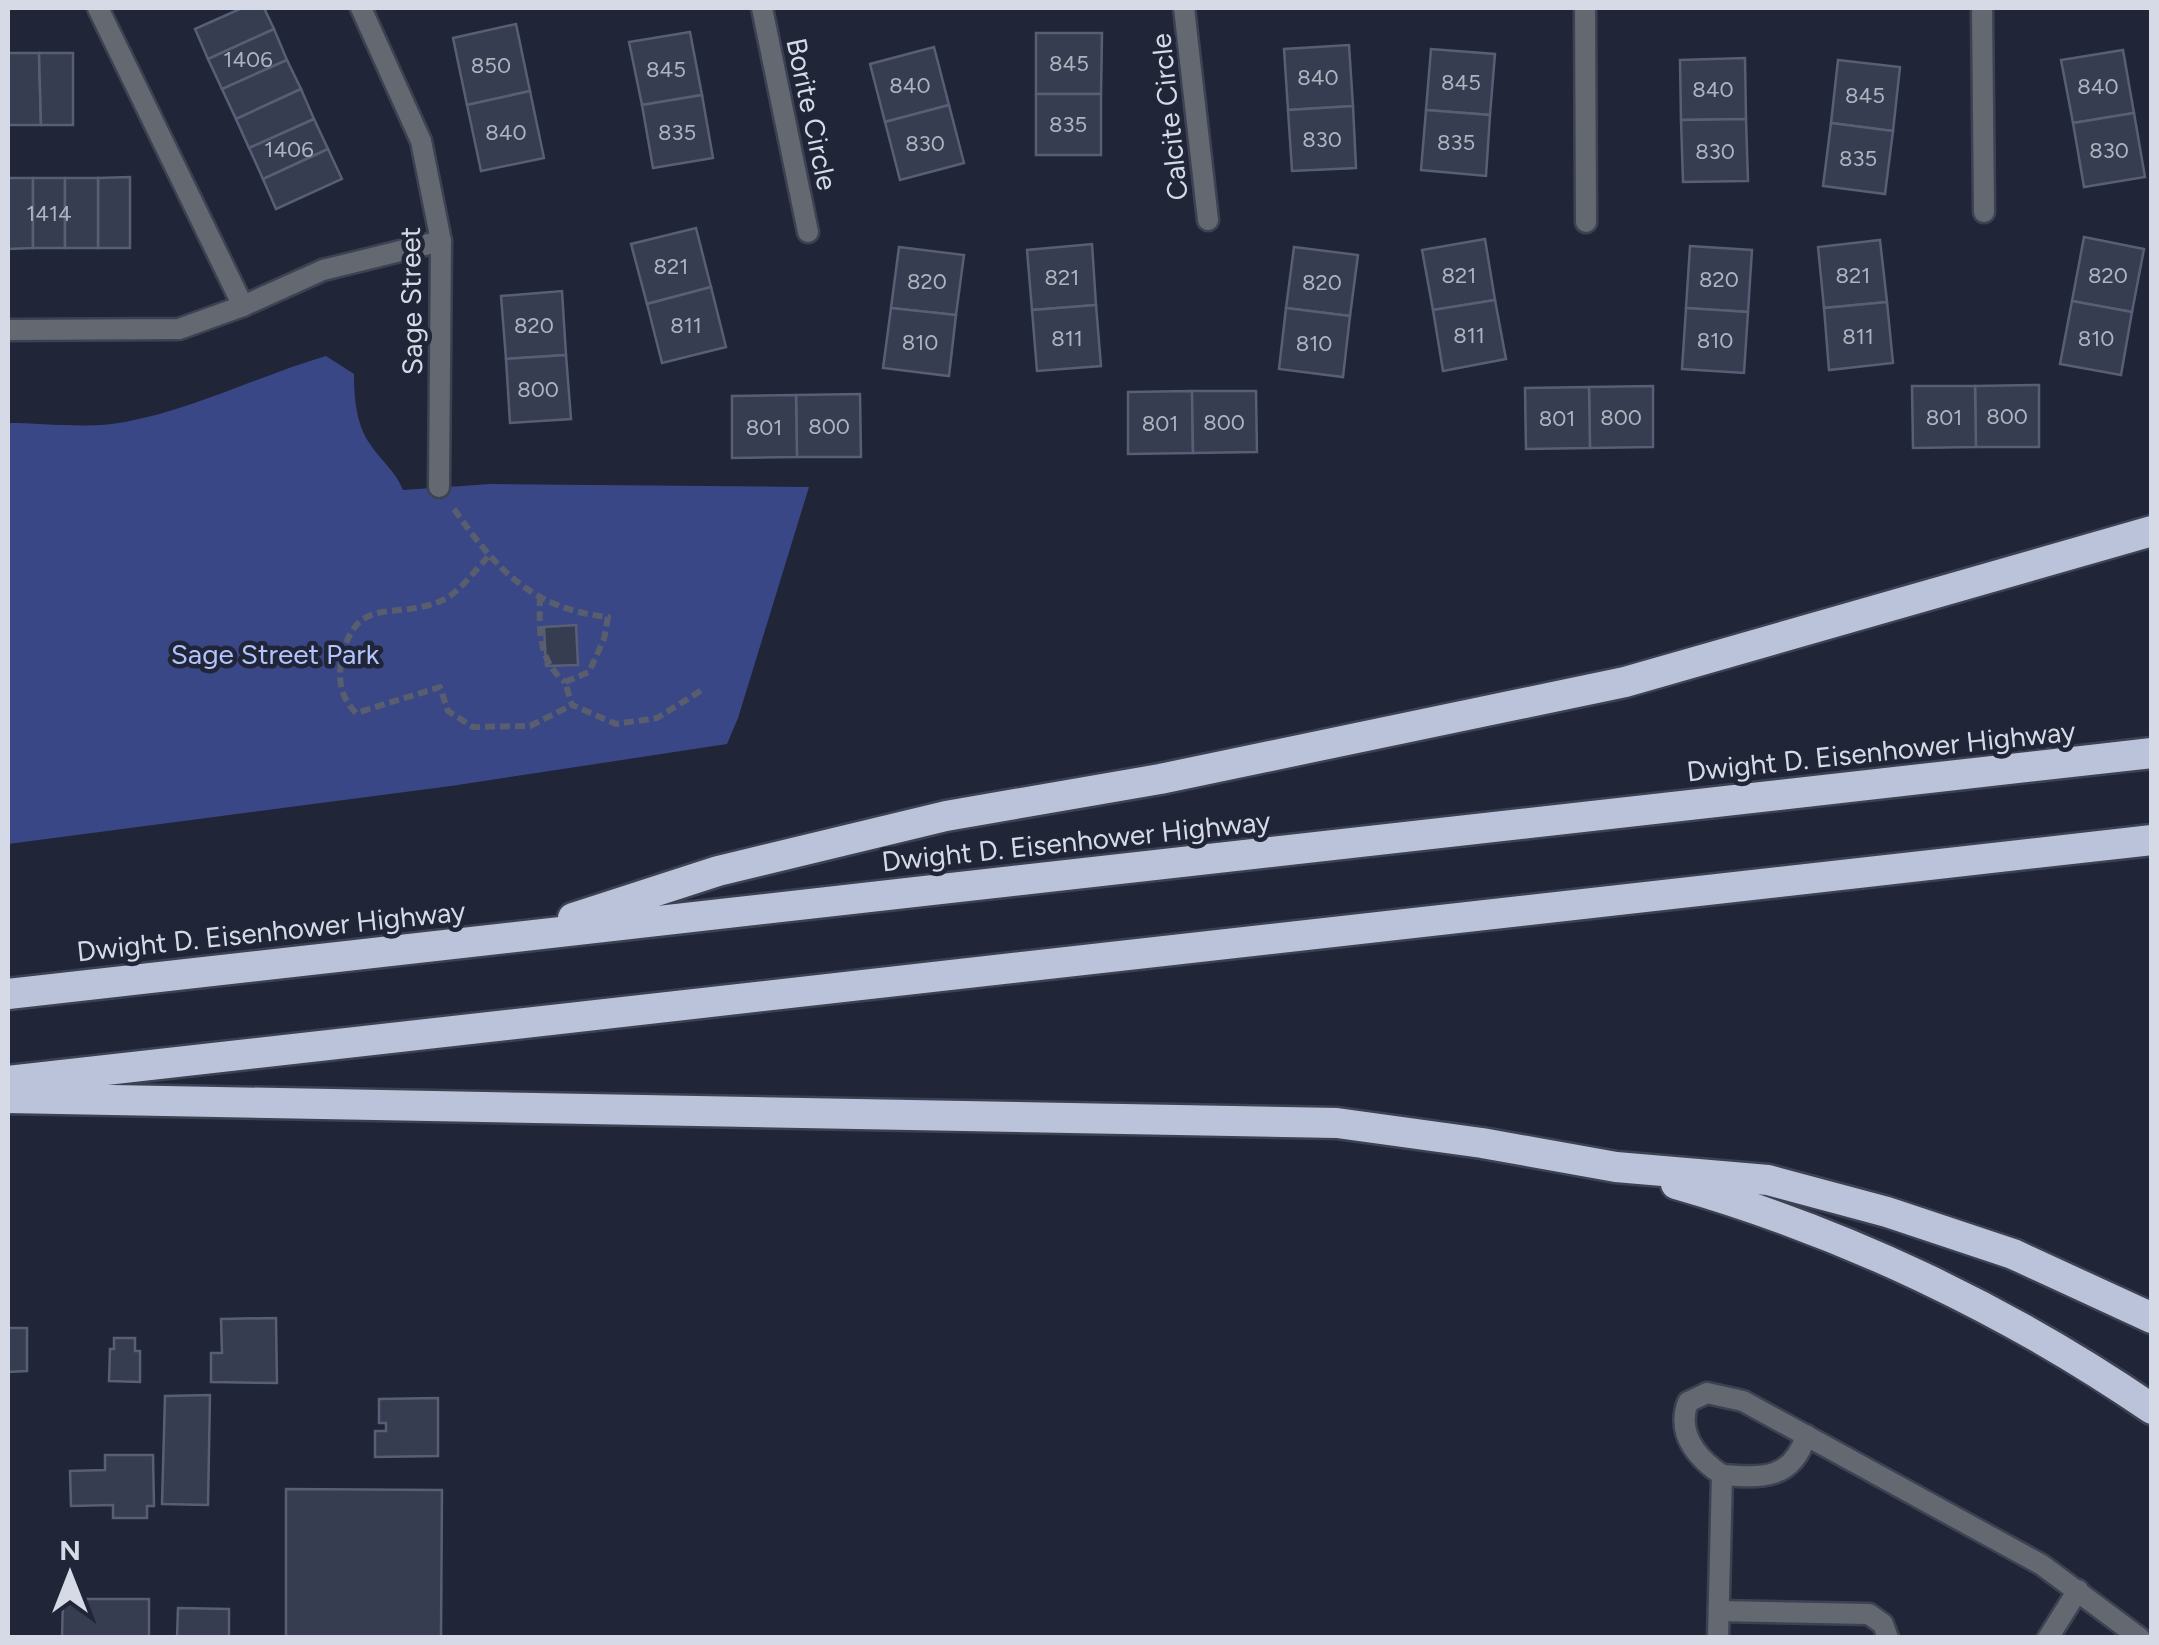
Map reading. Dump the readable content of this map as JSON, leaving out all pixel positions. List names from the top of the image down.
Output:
{
  "streets": {
    "highway": ["Dwight D. Eisenhower Highway"],
    "street": ["Borite Circle", "Calcite Circle", "Sage Street"]
  },
  "parks": ["Sage Street Park"],
  "house_numbers": [
    "1406",
    "845",
    "850",
    "845",
    "840",
    "845",
    "840",
    "840",
    "840",
    "845",
    "835",
    "840",
    "835",
    "830",
    "835",
    "830",
    "1406",
    "830",
    "830",
    "835",
    "1414",
    "821",
    "821",
    "821",
    "820",
    "821",
    "820",
    "820",
    "820",
    "820",
    "811",
    "811",
    "811",
    "811",
    "810",
    "810",
    "810",
    "810",
    "800",
    "800",
    "800",
    "801",
    "801",
    "800",
    "801",
    "800",
    "801"
  ],
  "north": "top"
}
